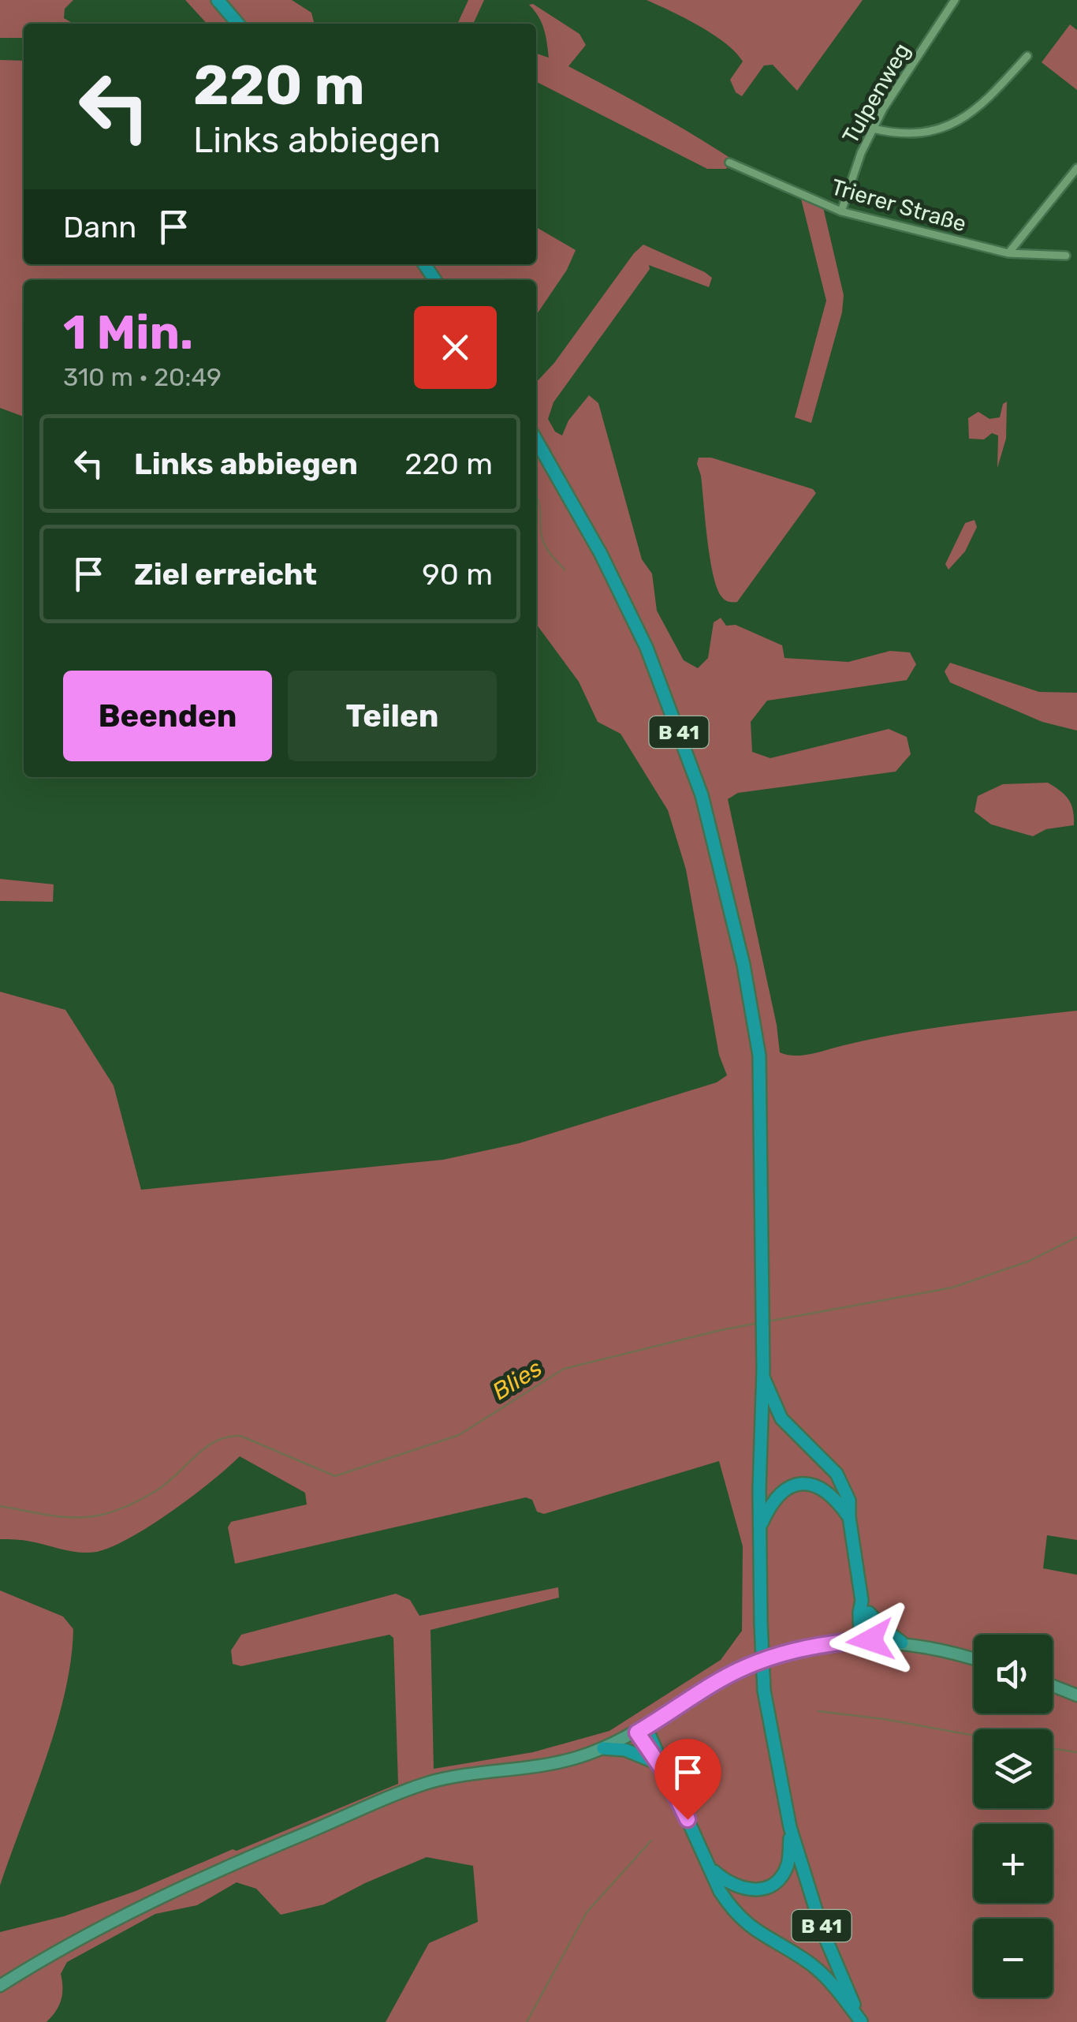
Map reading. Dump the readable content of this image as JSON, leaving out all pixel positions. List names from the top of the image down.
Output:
{
  "streets": {
    "highway": ["B 41"],
    "street": ["Tulpenweg", "Trierer Straße"]
  },
  "crossings": [
    ["Tulpenweg", "Trierer Straße"]
  ],
  "water": ["Blies"],
  "page": {
    "turn": ["220 m", "Links abbiegen"],
    "then": "Dann",
    "heading": ["1 Min.", "310 m · 20:49"],
    "list": [
      {
        "name": "Links abbiegen",
        "value": "220 m"
      },
      {
        "name": "Ziel erreicht",
        "value": "90 m"
      }
    ],
    "buttons": ["Beenden", "Teilen"],
    "map_buttons": ["+", "−"]
  }
}
